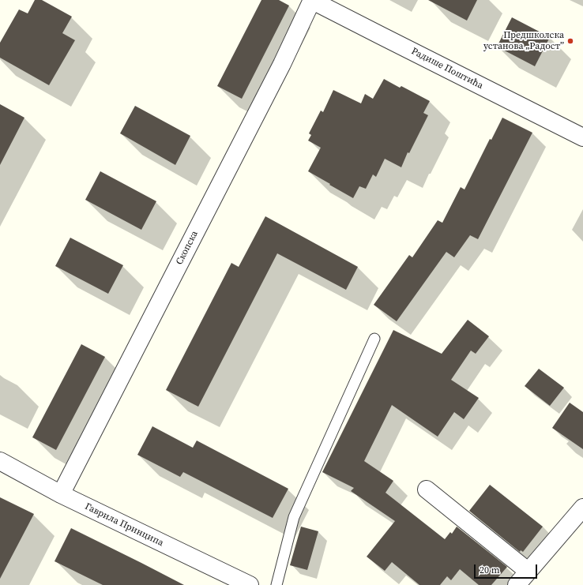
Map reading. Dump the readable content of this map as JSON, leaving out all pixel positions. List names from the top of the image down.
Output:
{
  "streets": {
    "street": ["Радише Поштића", "Скопска", "Гаврила Принципа"]
  },
  "crossings": [
    ["Радише Поштића", "Скопска"],
    ["Скопска", "Гаврила Принципа"]
  ],
  "places": ["Предшколска установа „Радост”"],
  "scale_bar": "20 m"
}
